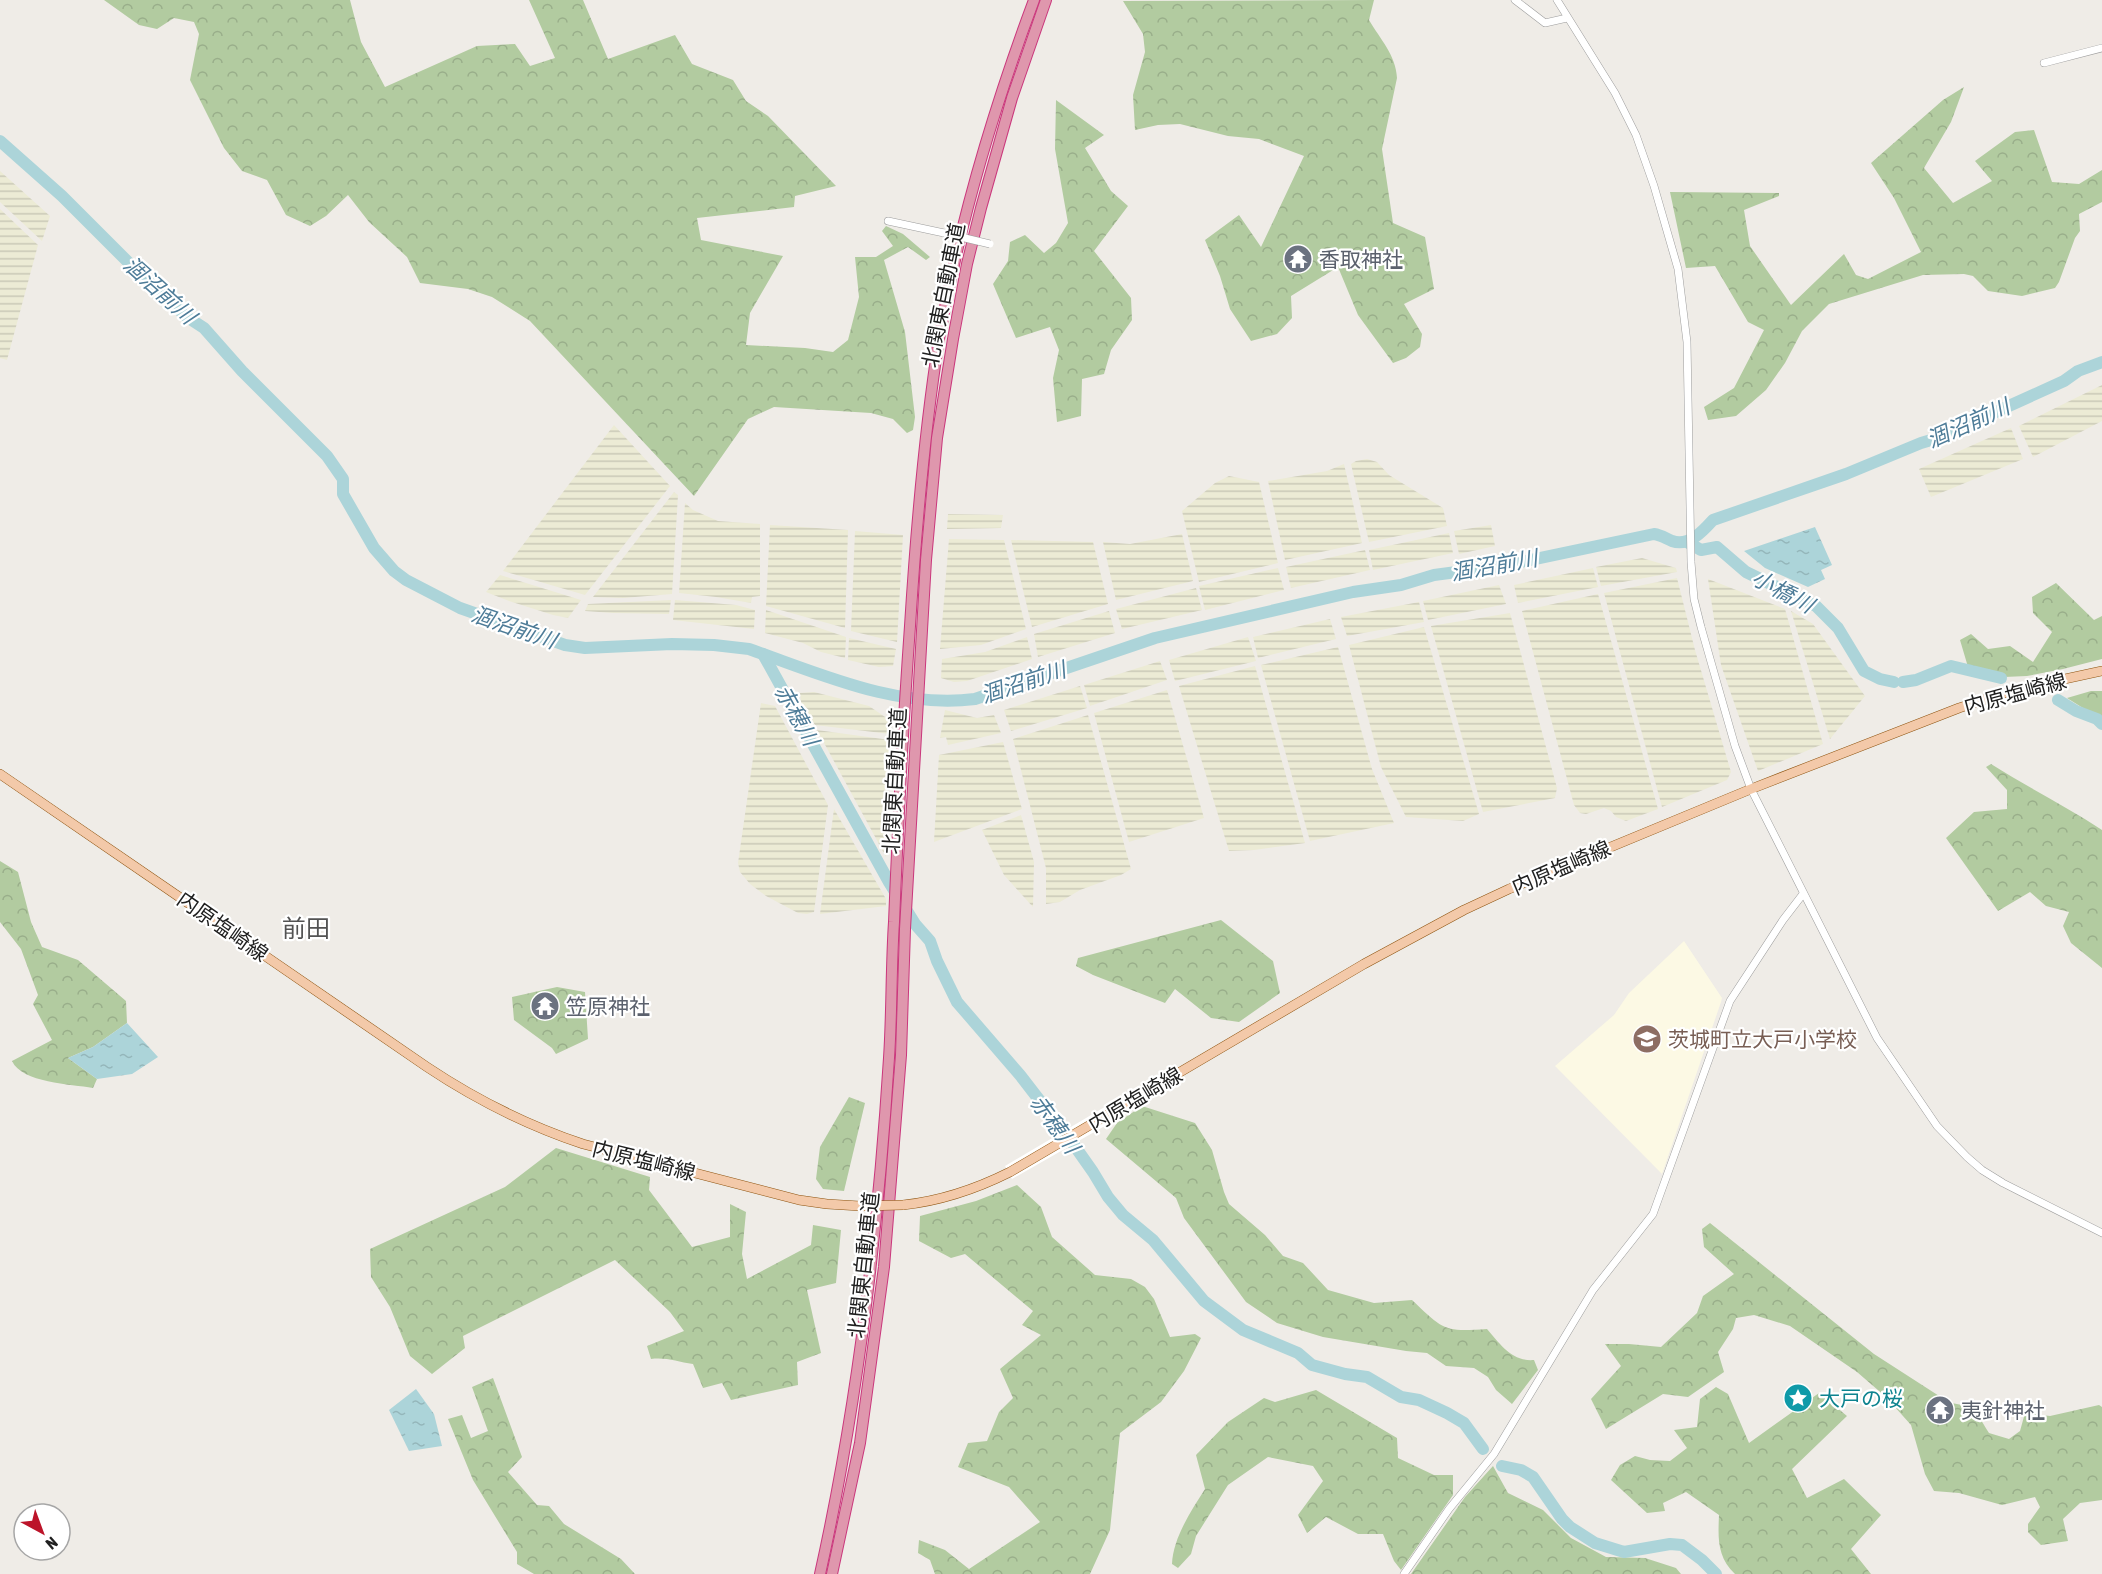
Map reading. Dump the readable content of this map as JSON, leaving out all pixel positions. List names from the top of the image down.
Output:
{
  "streets": {
    "highway": ["北関東自動車道"],
    "main road": ["内原塩崎線"]
  },
  "districts": ["前田"],
  "water": ["涸沼前川", "小橋川", "赤穂川"],
  "places": {
    "temple": ["香取神社", "笠原神社", "夷針神社"],
    "school or university": ["茨城町立大戸小学校"],
    "place": ["大戸の桜"]
  },
  "north": "bottom right"
}
